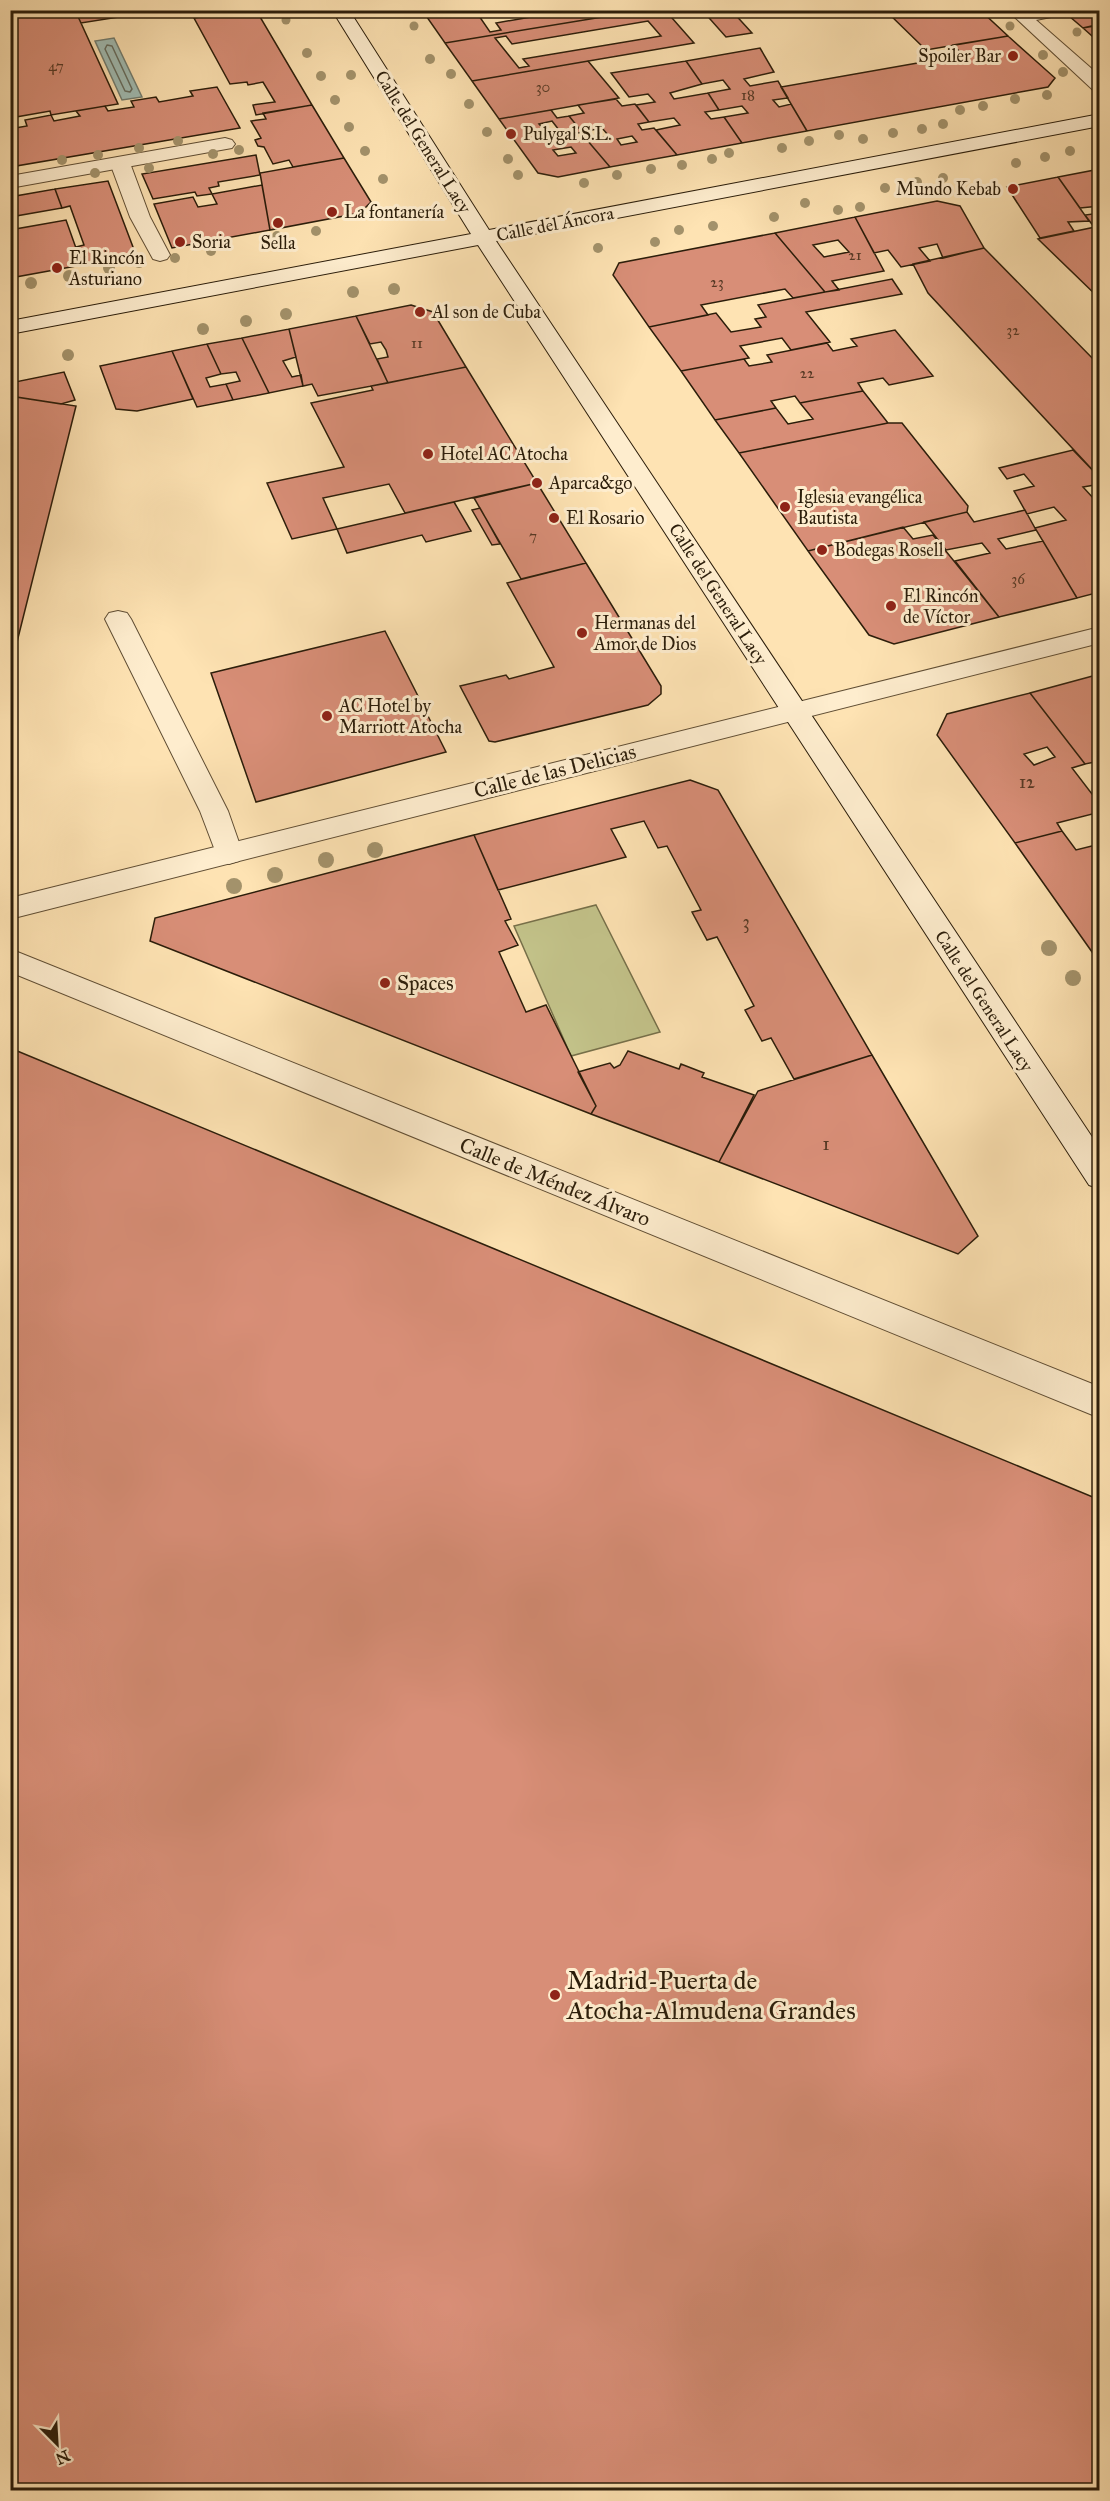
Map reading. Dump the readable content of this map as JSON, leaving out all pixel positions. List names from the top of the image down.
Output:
{
  "streets": {
    "street": [
      "Calle del General Lacy",
      "Calle del Áncora",
      "Calle de las Delicias",
      "Calle de Méndez Álvaro"
    ]
  },
  "crossings": [
    ["Calle del General Lacy", "Calle del Áncora"],
    ["Calle del General Lacy", "Calle de las Delicias"]
  ],
  "places": [
    "Spoiler Bar",
    "Pulygal S.L.",
    "Mundo Kebab",
    "La fontanería",
    "Sella",
    "Soria",
    "El Rincón Asturiano",
    "Al son de Cuba",
    "Hotel AC Atocha",
    "Aparca&go",
    "Iglesia evangélica Bautista",
    "El Rosario",
    "Bodegas Rosell",
    "El Rincón de Víctor",
    "Hermanas del Amor de Dios",
    "AC Hotel by Marriott Atocha",
    "Spaces",
    "Madrid-Puerta de Atocha-Almudena Grandes"
  ],
  "house_numbers": [
    "47",
    "30",
    "18",
    "21",
    "23",
    "32",
    "11",
    "22",
    "7",
    "36",
    "12",
    "3",
    "1"
  ],
  "north": "bottom right"
}
